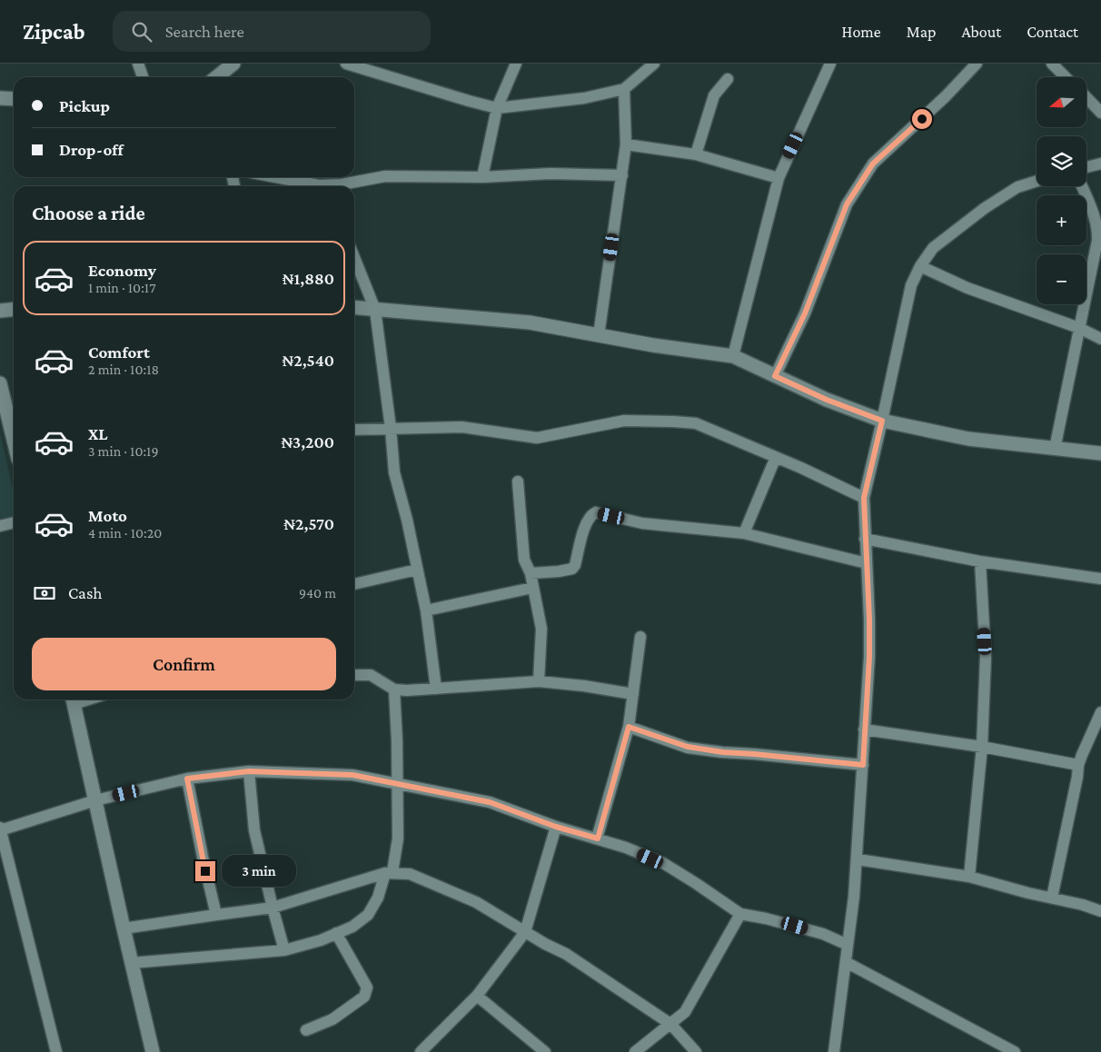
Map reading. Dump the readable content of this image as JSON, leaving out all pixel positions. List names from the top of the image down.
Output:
{
  "north": "left",
  "page": {
    "header": "Zipcab",
    "search": "Search here",
    "nav": [
      "Home",
      "Map",
      "About",
      "Contact"
    ],
    "map_buttons": ["+", "−"],
    "banner": ["Pickup", "Drop-off"],
    "heading": "Choose a ride",
    "list": [
      {
        "name": "Economy",
        "note": "1 min · 10:17",
        "value": "₦1,880"
      },
      {
        "name": "Comfort",
        "note": "2 min · 10:18",
        "value": "₦2,540"
      },
      {
        "name": "XL",
        "note": "3 min · 10:19",
        "value": "₦3,200"
      },
      {
        "name": "Moto",
        "note": "4 min · 10:20",
        "value": "₦2,570"
      }
    ],
    "pay": ["Cash", "940 m"],
    "buttons": "Confirm",
    "bubble": "3 min"
  }
}
